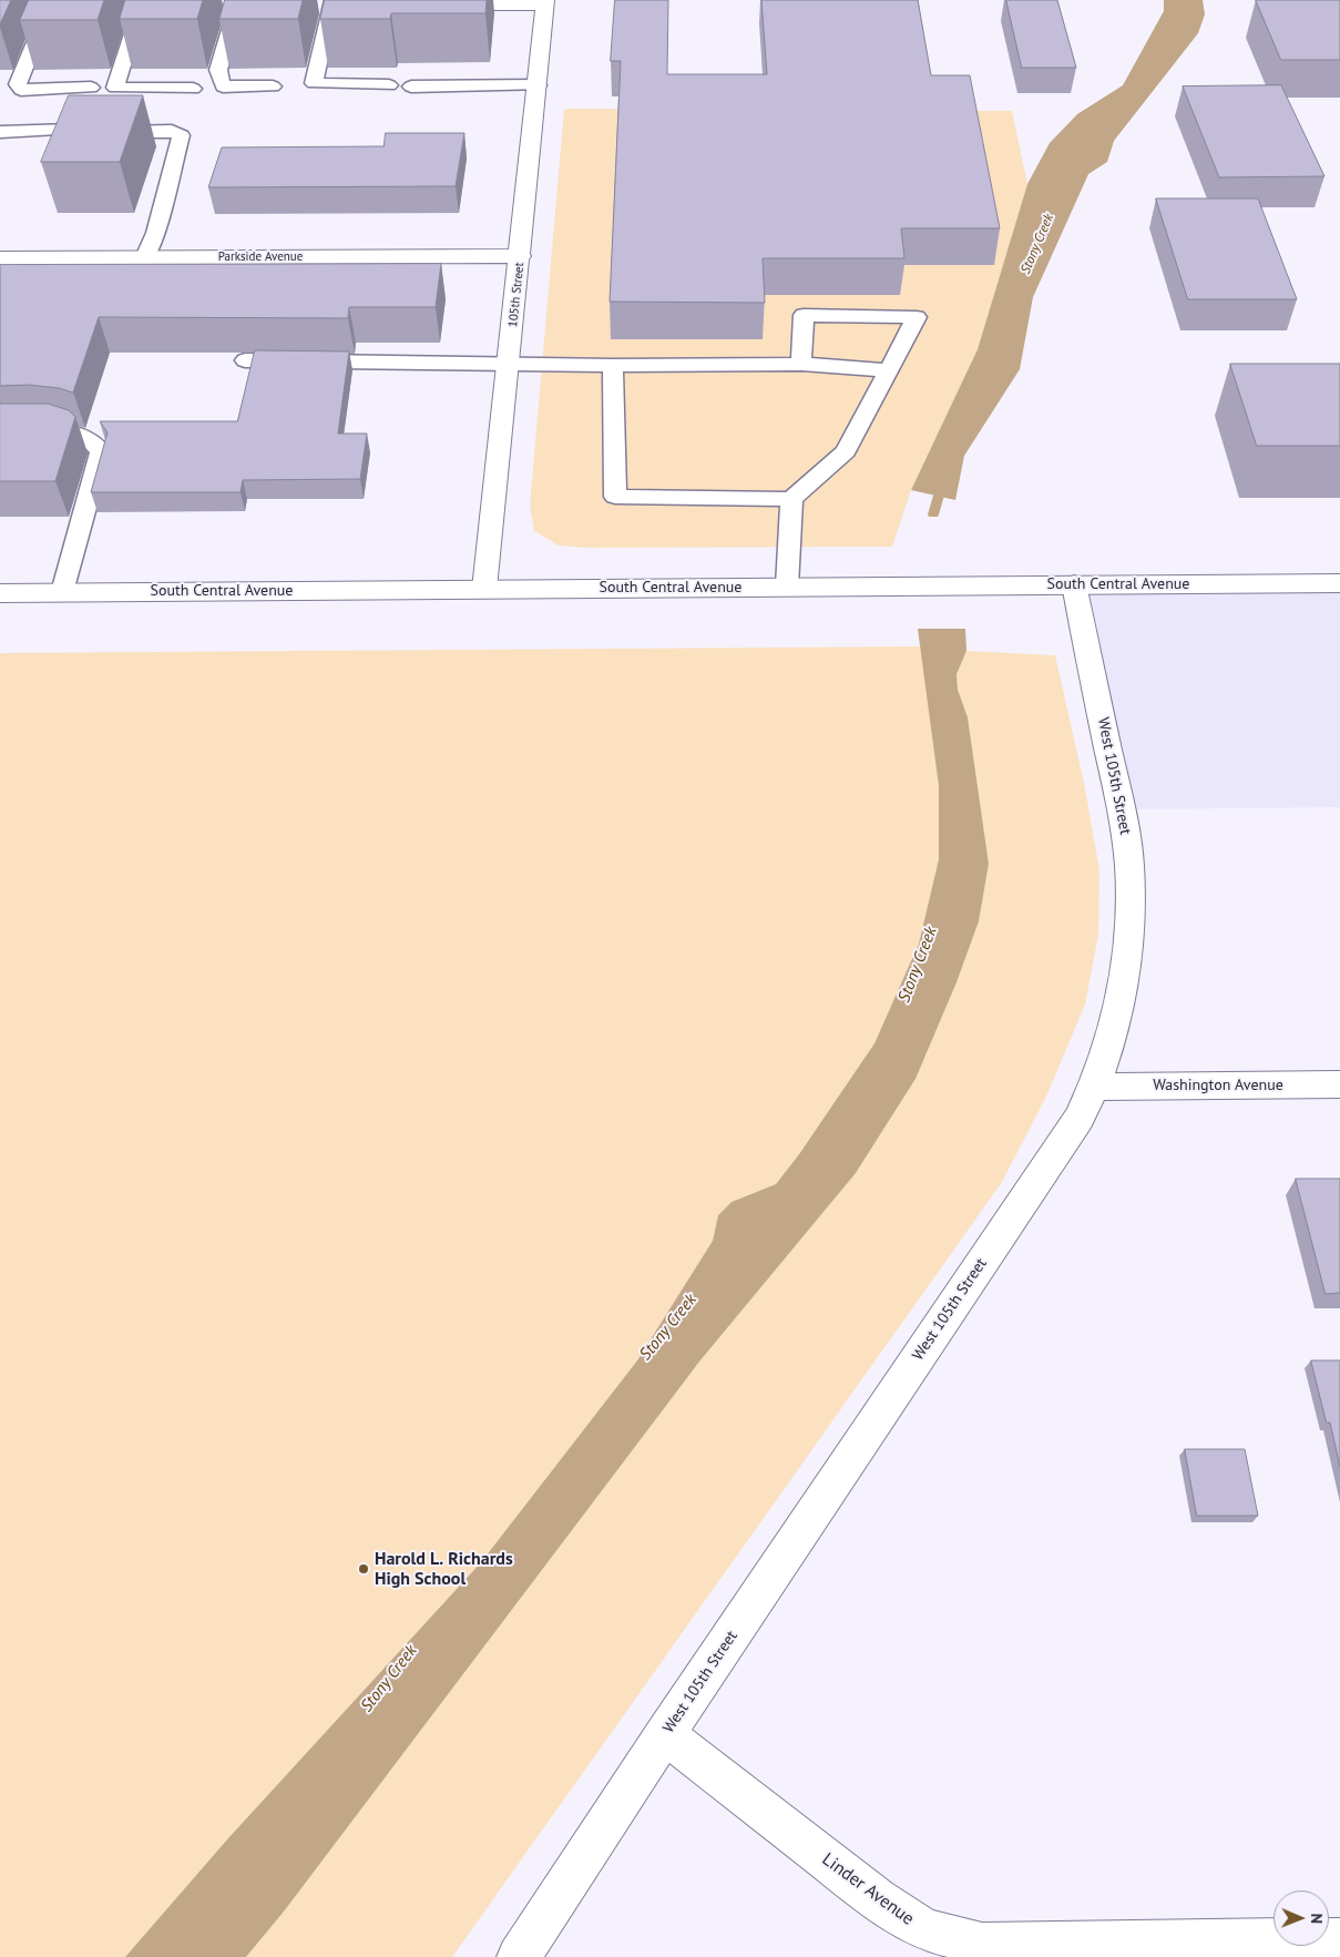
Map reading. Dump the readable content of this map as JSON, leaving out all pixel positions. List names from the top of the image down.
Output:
{
  "streets": {
    "street": [
      "Parkside Avenue",
      "105th Street",
      "South Central Avenue",
      "West 105th Street",
      "Washington Avenue",
      "Linder Avenue"
    ]
  },
  "crossings": [
    ["Parkside Avenue", "105th Street"],
    ["105th Street", "South Central Avenue"],
    ["South Central Avenue", "West 105th Street"],
    ["West 105th Street", "Washington Avenue"],
    ["West 105th Street", "Linder Avenue"]
  ],
  "water": ["Stony Creek"],
  "places": ["Harold L. Richards High School"],
  "north": "right"
}
